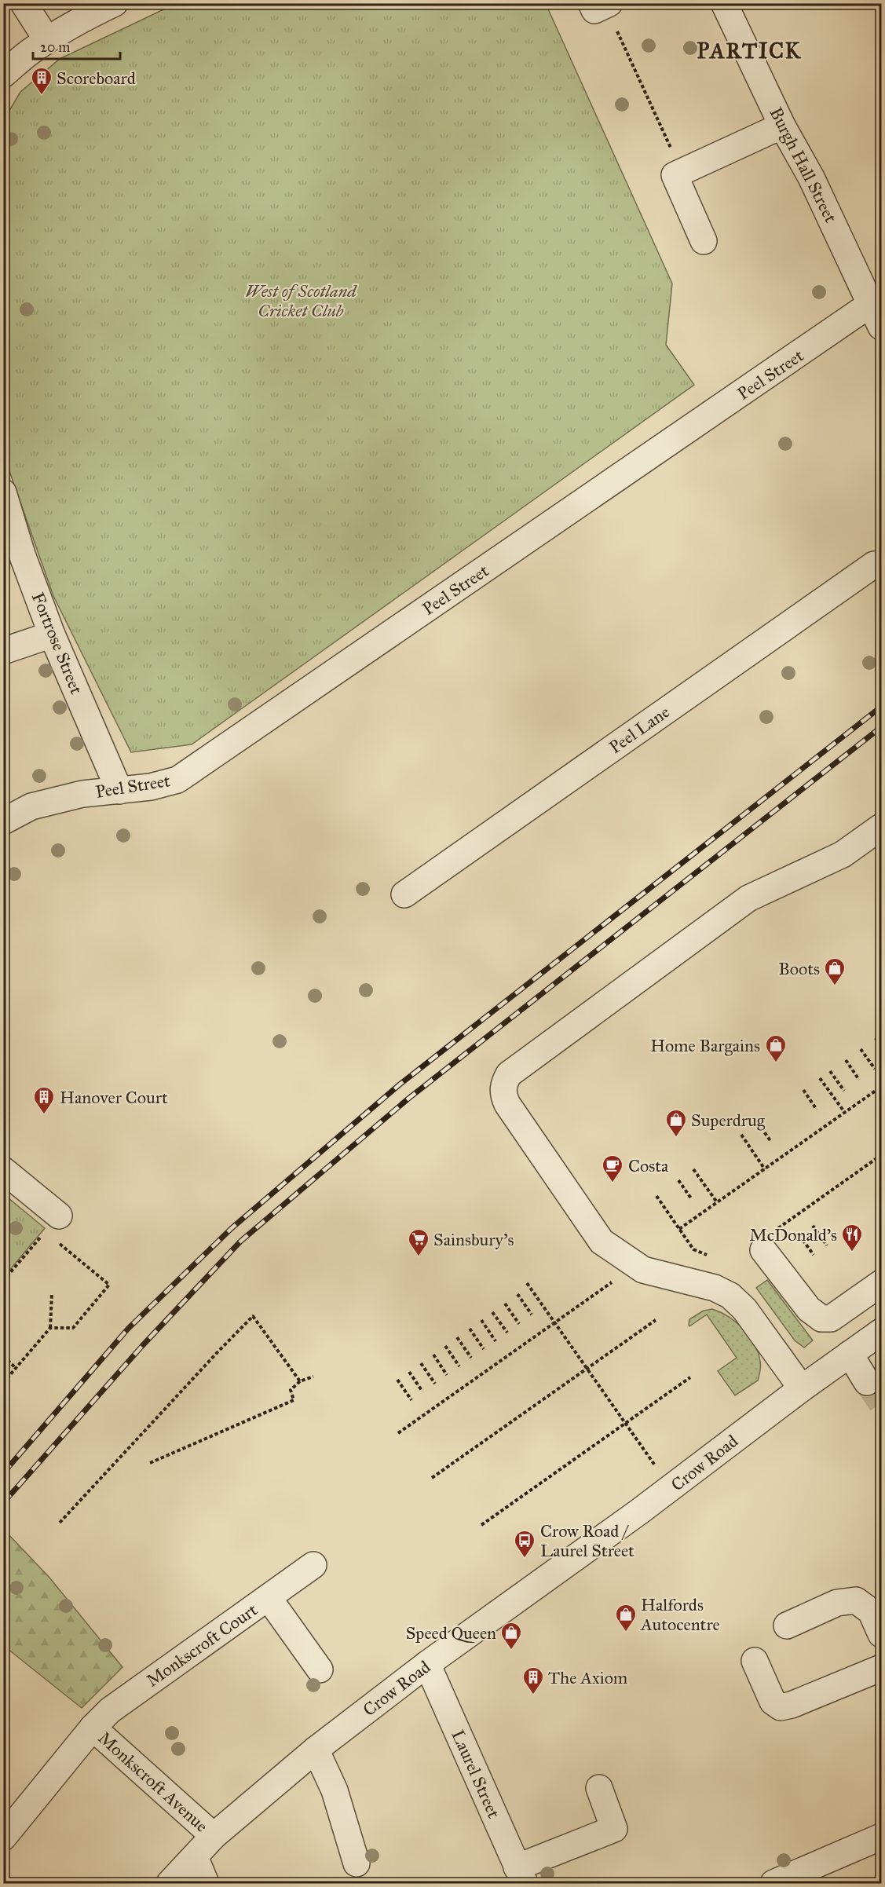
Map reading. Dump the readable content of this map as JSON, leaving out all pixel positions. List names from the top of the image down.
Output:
{
  "streets": {
    "street": [
      "Burgh Hall Street",
      "Peel Street",
      "Fortrose Street",
      "Peel Lane",
      "Crow Road",
      "Monkscroft Court",
      "Laurel Street",
      "Monkscroft Avenue"
    ]
  },
  "crossings": [
    ["Burgh Hall Street", "Peel Street"],
    ["Peel Street", "Fortrose Street"],
    ["Crow Road", "Laurel Street"],
    ["Crow Road", "Monkscroft Avenue"],
    ["Monkscroft Court", "Monkscroft Avenue"]
  ],
  "districts": ["PARTICK"],
  "parks": ["West of Scotland Cricket Club"],
  "places": {
    "building": ["Scoreboard", "Hanover Court", "The Axiom"],
    "shop": [
      "Boots",
      "Home Bargains",
      "Superdrug",
      "Halfords Autocentre",
      "Speed Queen"
    ],
    "cafe": ["Costa"],
    "restaurant": ["McDonald's"],
    "supermarket": ["Sainsbury's"],
    "bus stop": ["Crow Road / Laurel Street"]
  },
  "scale_bar": "20 m"
}
